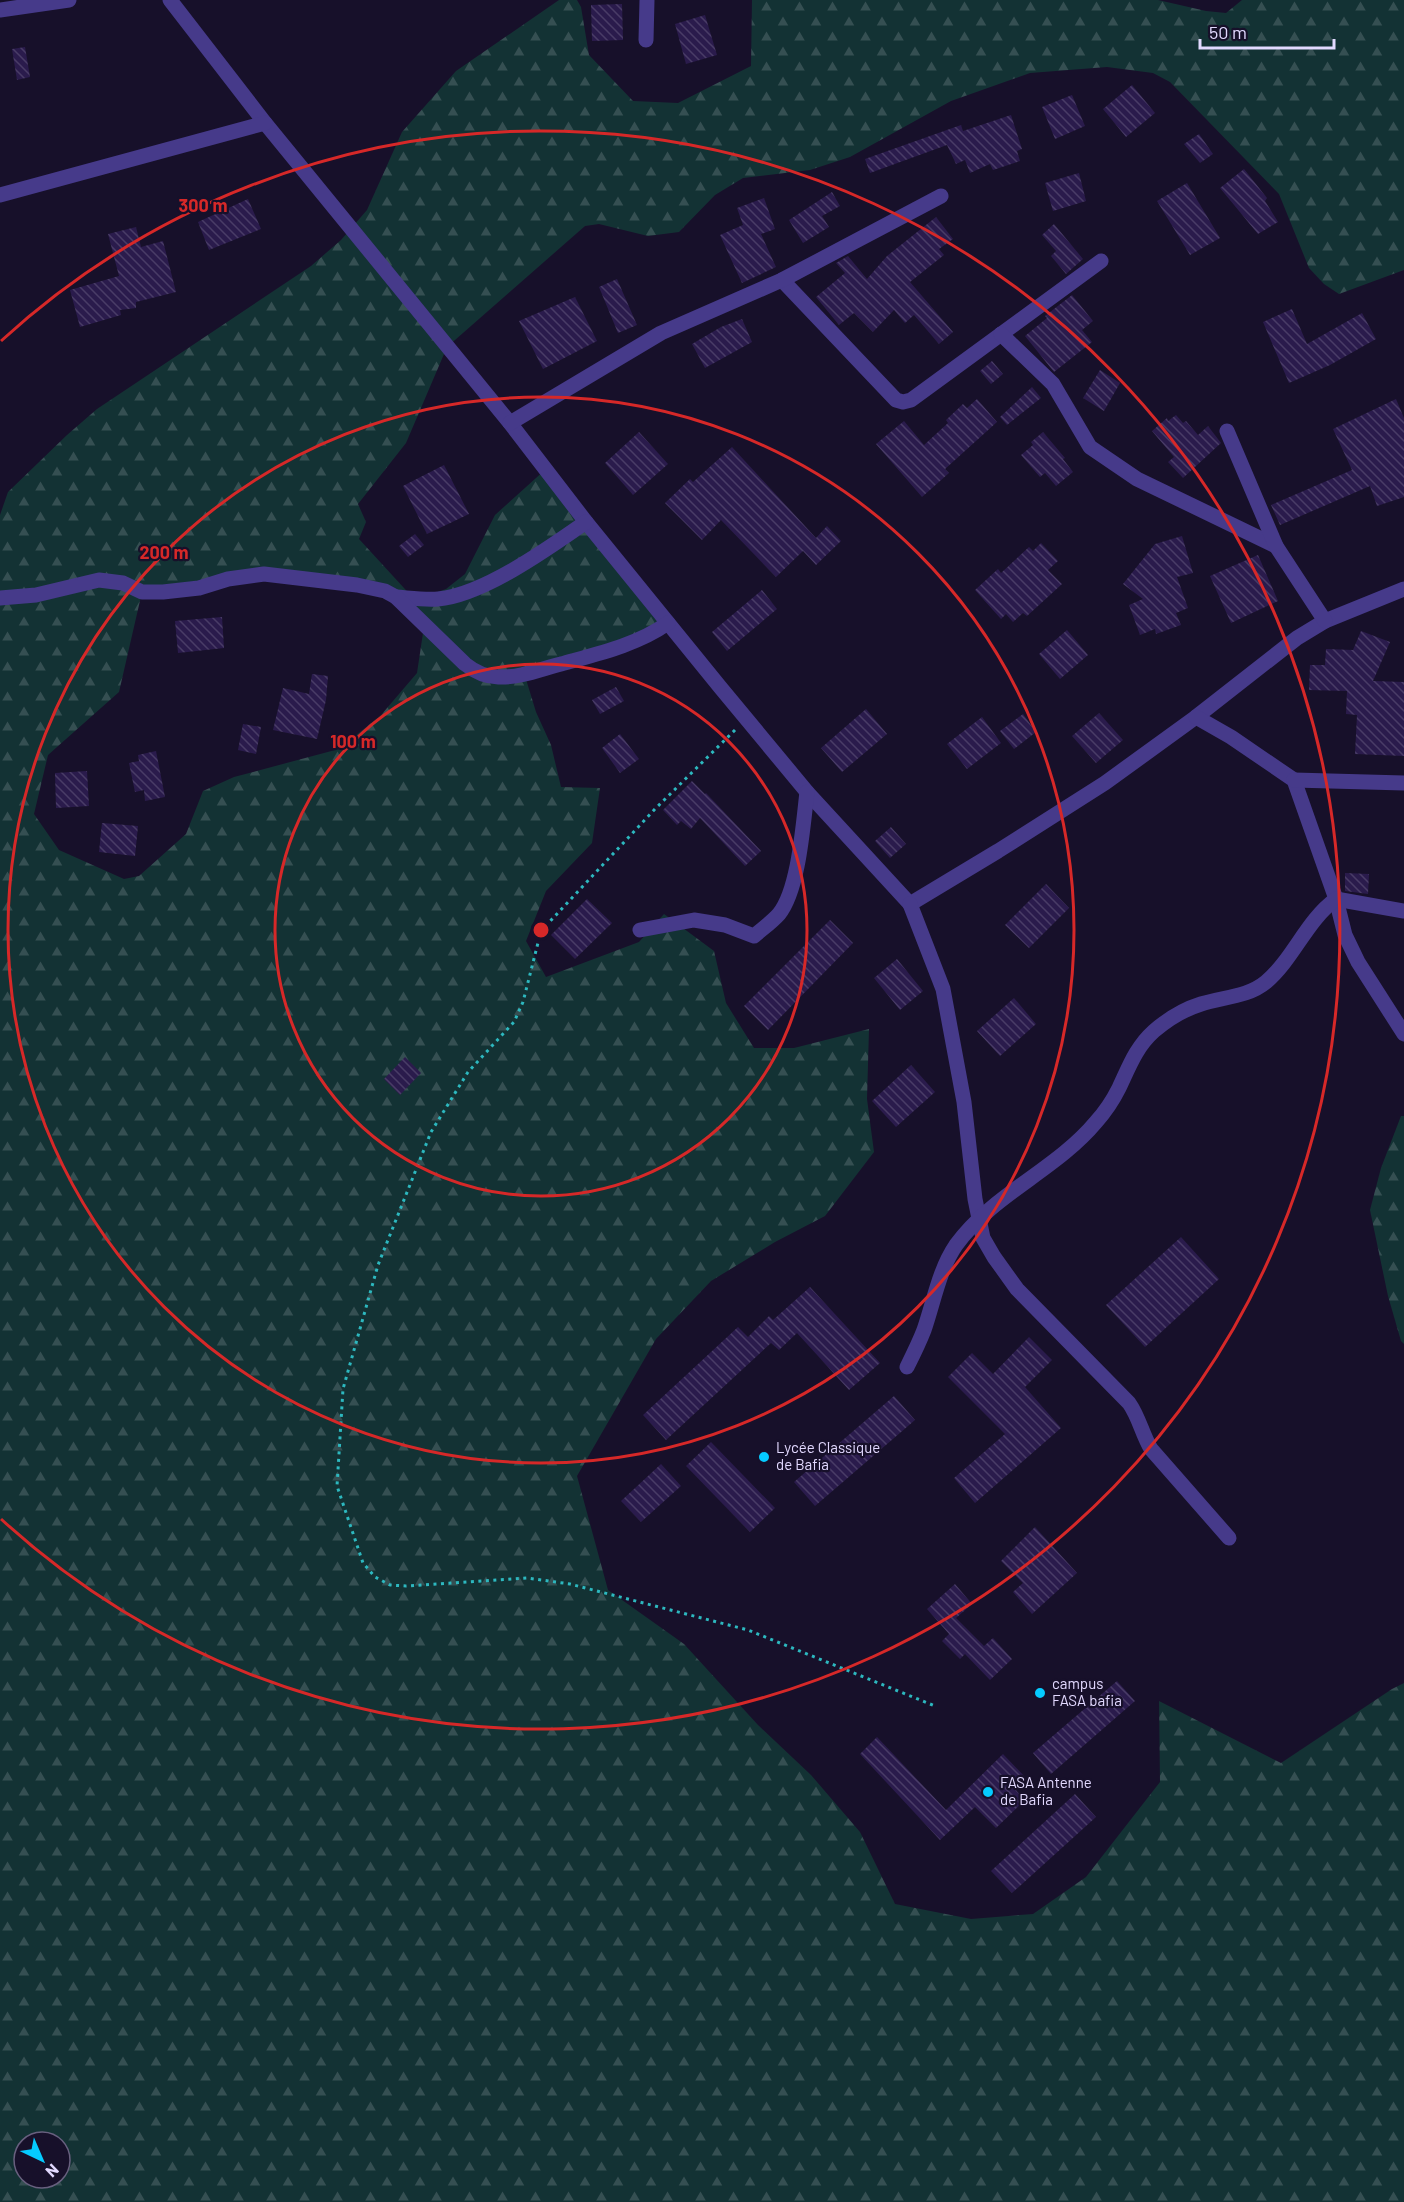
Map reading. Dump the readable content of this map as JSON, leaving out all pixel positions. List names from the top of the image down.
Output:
{
  "places": ["Lycée Classique de Bafia", "campus FASA bafia", "FASA Antenne de Bafia"],
  "scale_bar": "50 m",
  "north": "bottom right",
  "rings": ["300 m", "200 m", "100 m"]
}
